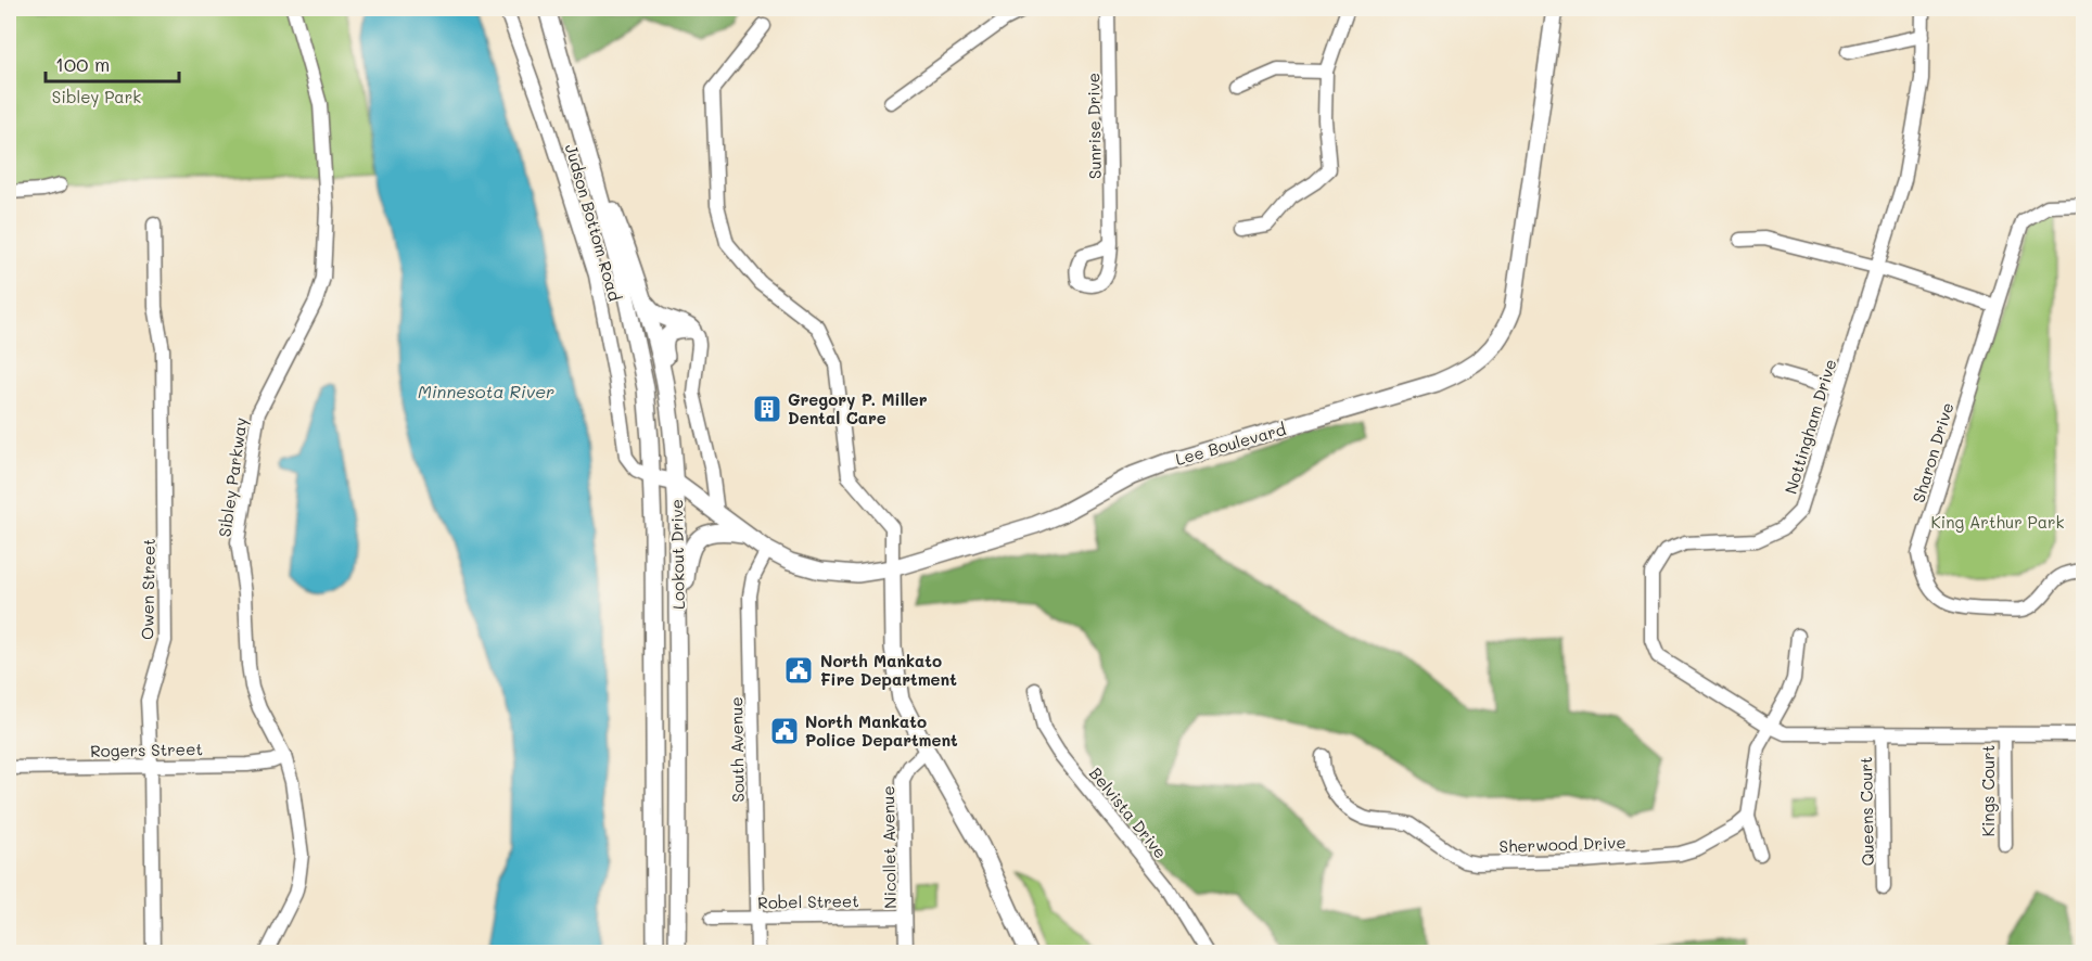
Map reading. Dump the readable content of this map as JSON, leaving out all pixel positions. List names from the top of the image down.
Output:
{
  "streets": {
    "main road": ["Lee Boulevard", "Lookout Drive"],
    "street": [
      "Sunrise Drive",
      "Judson Bottom Road",
      "Nottingham Drive",
      "Sharon Drive",
      "Sibley Parkway",
      "Owen Street",
      "Rogers Street",
      "South Avenue",
      "Kings Court",
      "Queens Court",
      "Belvista Drive",
      "Sherwood Drive",
      "Nicollet Avenue",
      "Robel Street"
    ]
  },
  "crossings": [
    ["Judson Bottom Road", "Lee Boulevard"],
    ["Judson Bottom Road", "Lookout Drive"],
    ["Nottingham Drive", "Kings Court"],
    ["Nottingham Drive", "Queens Court"],
    ["Lee Boulevard", "Lookout Drive"],
    ["Lee Boulevard", "South Avenue"],
    ["Sibley Parkway", "Rogers Street"],
    ["Owen Street", "Rogers Street"],
    ["South Avenue", "Robel Street"],
    ["Nicollet Avenue", "Robel Street"]
  ],
  "water": ["Minnesota River"],
  "parks": ["Sibley Park", "King Arthur Park"],
  "places": {
    "building": ["Gregory P. Miller Dental Care"],
    "public building": ["North Mankato Fire Department", "North Mankato Police Department"]
  },
  "scale_bar": "100 m"
}
